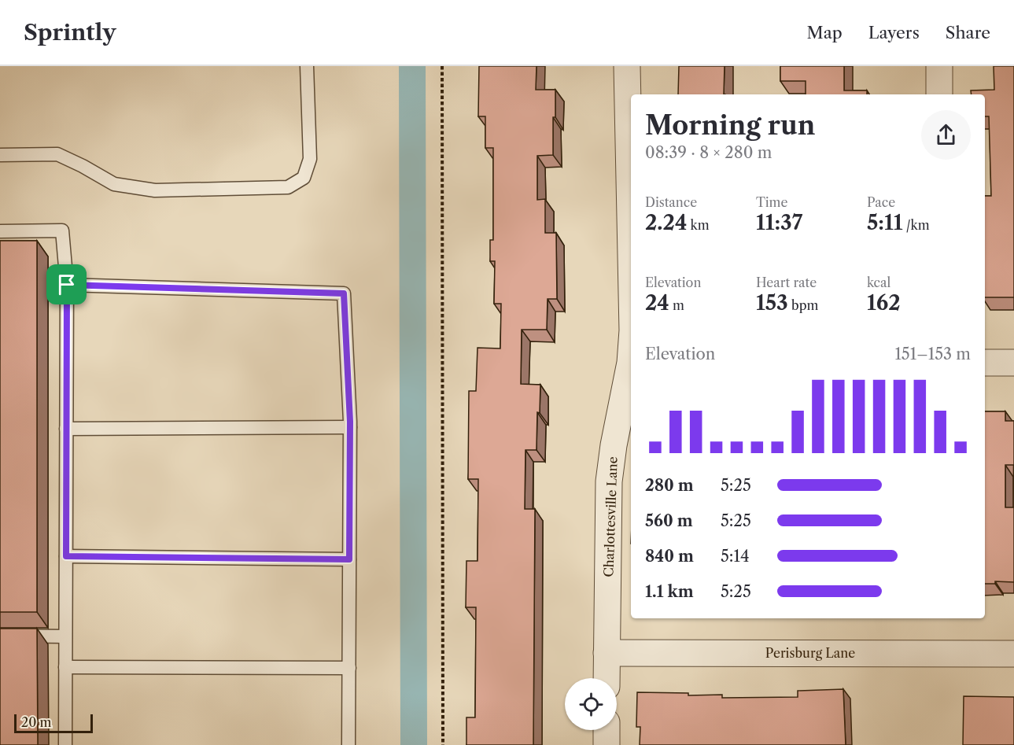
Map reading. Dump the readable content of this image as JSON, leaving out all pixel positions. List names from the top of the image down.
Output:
{
  "streets": {
    "street": ["Charlottesville Lane", "Perisburg Lane"]
  },
  "crossings": [
    ["Charlottesville Lane", "Perisburg Lane"]
  ],
  "scale_bar": "20 m",
  "page": {
    "header": "Sprintly",
    "nav": ["Map", "Layers", "Share"],
    "heading": ["Morning run", "08:39 · 8 × 280 m"],
    "stats": [
      ["Distance", "2.24 km"],
      ["Time", "11:37"],
      ["Pace", "5:11 /km"],
      ["Elevation", "24 m"],
      ["Heart rate", "153 bpm"],
      ["kcal", "162"]
    ],
    "chart": ["Elevation", "151–153 m"],
    "list": [
      {
        "name": "280 m",
        "note": "5:25"
      },
      {
        "name": "560 m",
        "note": "5:25"
      },
      {
        "name": "840 m",
        "note": "5:14"
      },
      {
        "name": "1.1 km",
        "note": "5:25"
      }
    ],
    "scale": "20 m"
  }
}
